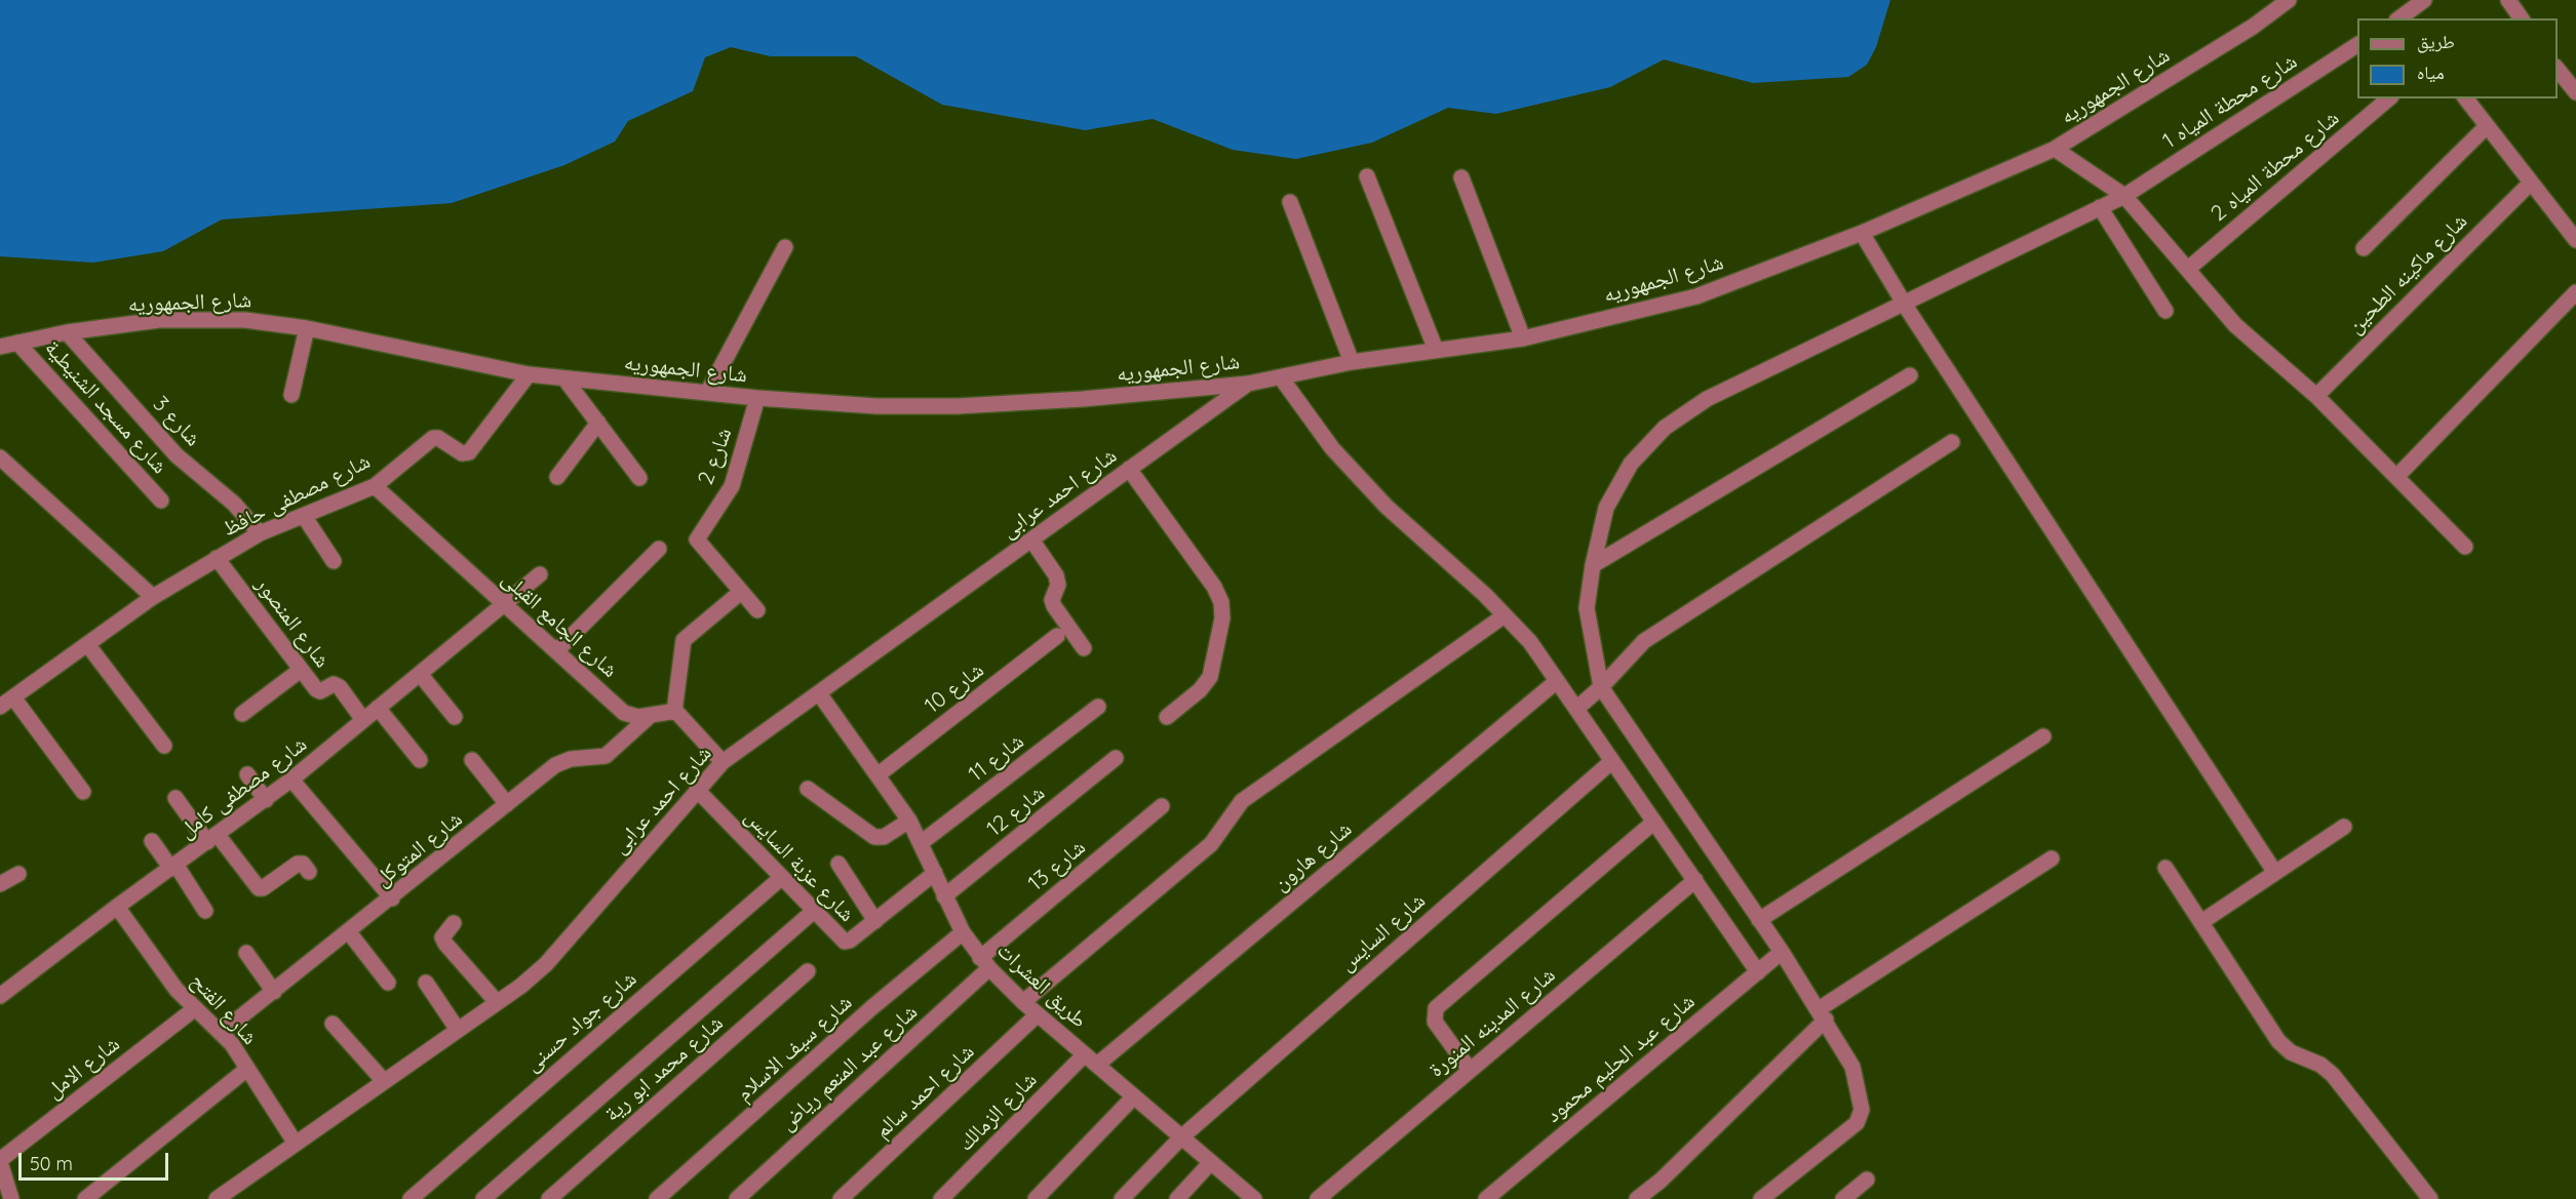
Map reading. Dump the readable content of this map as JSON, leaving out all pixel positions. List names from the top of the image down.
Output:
{
  "streets": {
    "street": [
      "شارع الجمهوريه",
      "شارع محطة المياه 1",
      "شارع محطة المياه 2",
      "شارع ماكينه الطحين",
      "شارع مسجد الشنيطية",
      "شارع 3",
      "شارع 2",
      "شارع احمد عرابى",
      "شارع مصطفى حافظ",
      "شارع المنصور",
      "شارع الجامع القبلى",
      "شارع 10",
      "شارع 11",
      "شارع مصطفى كامل",
      "شارع 12",
      "شارع المتوكل",
      "شارع هارون",
      "شارع عزبة السايس",
      "شارع 13",
      "شارع السايس",
      "طريق العشرات",
      "شارع الفتح",
      "شارع جواد حسنى",
      "شارع المدينه المنورة",
      "شارع سيف الاسلام",
      "شارع عبد الحليم محمود",
      "شارع الامل",
      "شارع عبد المنعم رياض",
      "شارع محمد ابو رية",
      "شارع احمد سالم",
      "شارع الزمالك"
    ]
  },
  "crossings": [
    ["شارع الجمهوريه", "شارع مسجد الشنيطية"],
    ["شارع الجمهوريه", "شارع 3"],
    ["شارع الجمهوريه", "شارع 2"],
    ["شارع الجمهوريه", "شارع احمد عرابى"],
    ["شارع الجمهوريه", "شارع مصطفى حافظ"],
    ["شارع 3", "شارع مصطفى حافظ"],
    ["شارع احمد عرابى", "شارع عزبة السايس"],
    ["شارع احمد عرابى", "طريق العشرات"],
    ["شارع احمد عرابى", "شارع الفتح"],
    ["شارع مصطفى حافظ", "شارع المنصور"],
    ["شارع مصطفى حافظ", "شارع الجامع القبلى"],
    ["شارع المنصور", "شارع مصطفى كامل"],
    ["شارع الجامع القبلى", "شارع مصطفى كامل"],
    ["شارع الجامع القبلى", "شارع المتوكل"],
    ["شارع 10", "طريق العشرات"],
    ["شارع 11", "طريق العشرات"],
    ["شارع مصطفى كامل", "شارع الفتح"],
    ["شارع 12", "طريق العشرات"],
    ["شارع المتوكل", "شارع الفتح"],
    ["شارع هارون", "طريق العشرات"],
    ["شارع هارون", "شارع الزمالك"],
    ["شارع عزبة السايس", "طريق العشرات"],
    ["شارع عزبة السايس", "شارع جواد حسنى"],
    ["شارع 13", "طريق العشرات"],
    ["شارع 13", "شارع عبد المنعم رياض"],
    ["شارع السايس", "طريق العشرات"],
    ["طريق العشرات", "شارع سيف الاسلام"],
    ["طريق العشرات", "شارع عبد المنعم رياض"],
    ["طريق العشرات", "شارع احمد سالم"],
    ["طريق العشرات", "شارع الزمالك"],
    ["شارع الفتح", "شارع الامل"]
  ],
  "legend": ["طريق", "مياه"],
  "scale_bar": "50 m"
}
